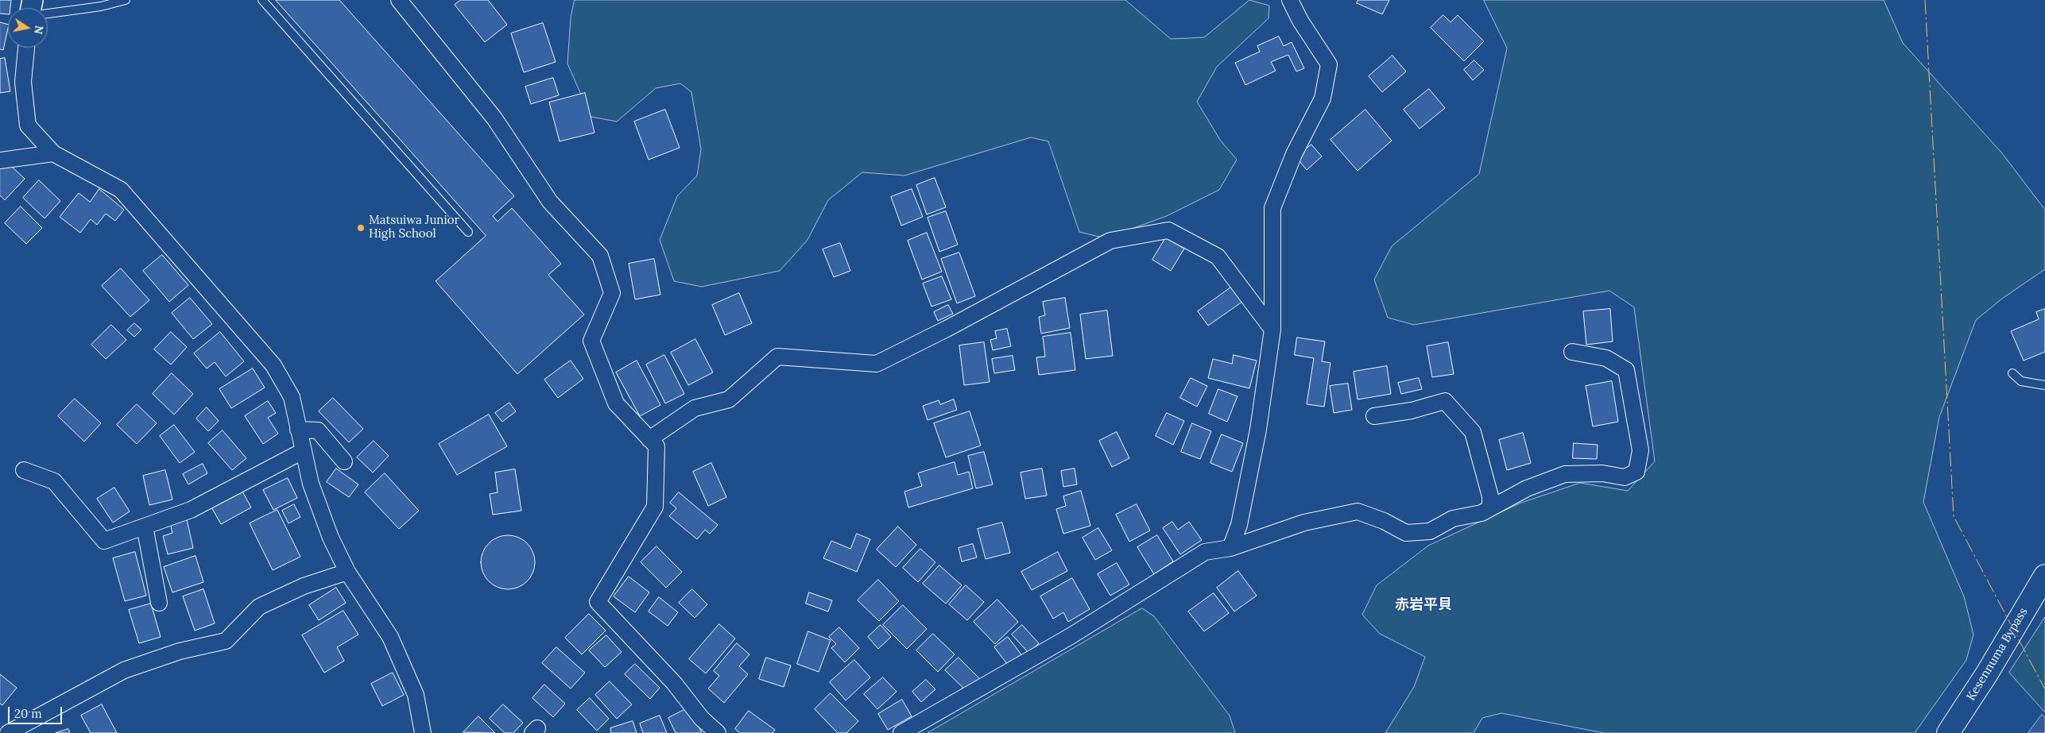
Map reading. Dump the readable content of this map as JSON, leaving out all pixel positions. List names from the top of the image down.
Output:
{
  "streets": {
    "highway": ["Kesennuma Bypass"]
  },
  "districts": ["赤岩平貝"],
  "places": ["Matsuiwa Junior High School"],
  "scale_bar": "20 m",
  "north": "right"
}
